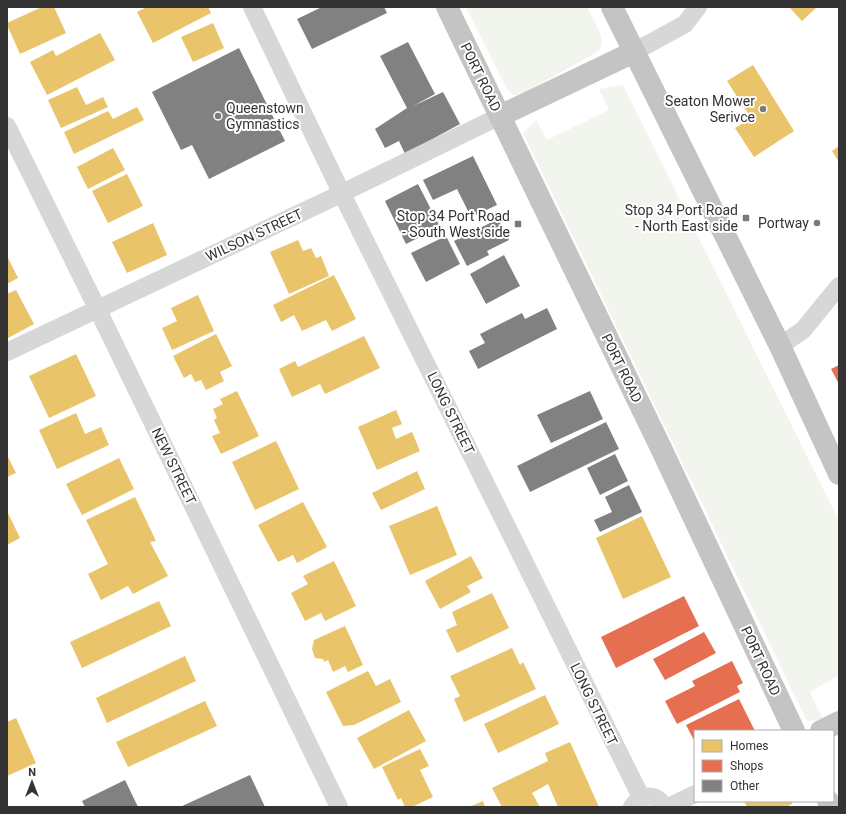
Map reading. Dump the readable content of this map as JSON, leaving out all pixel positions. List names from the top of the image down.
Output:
{
  "streets": {
    "highway": ["PORT ROAD"],
    "street": ["WILSON STREET", "LONG STREET", "NEW STREET"]
  },
  "crossings": [
    ["PORT ROAD", "WILSON STREET"],
    ["WILSON STREET", "LONG STREET"],
    ["WILSON STREET", "NEW STREET"]
  ],
  "places": {
    "other": ["Seaton Mower Serivce", "Queenstown Gymnastics", "Portway"],
    "transit": ["Stop 34 Port Road - North East side", "Stop 34 Port Road - South West side"]
  },
  "legend": ["Homes", "Shops", "Other"],
  "north": "top"
}
